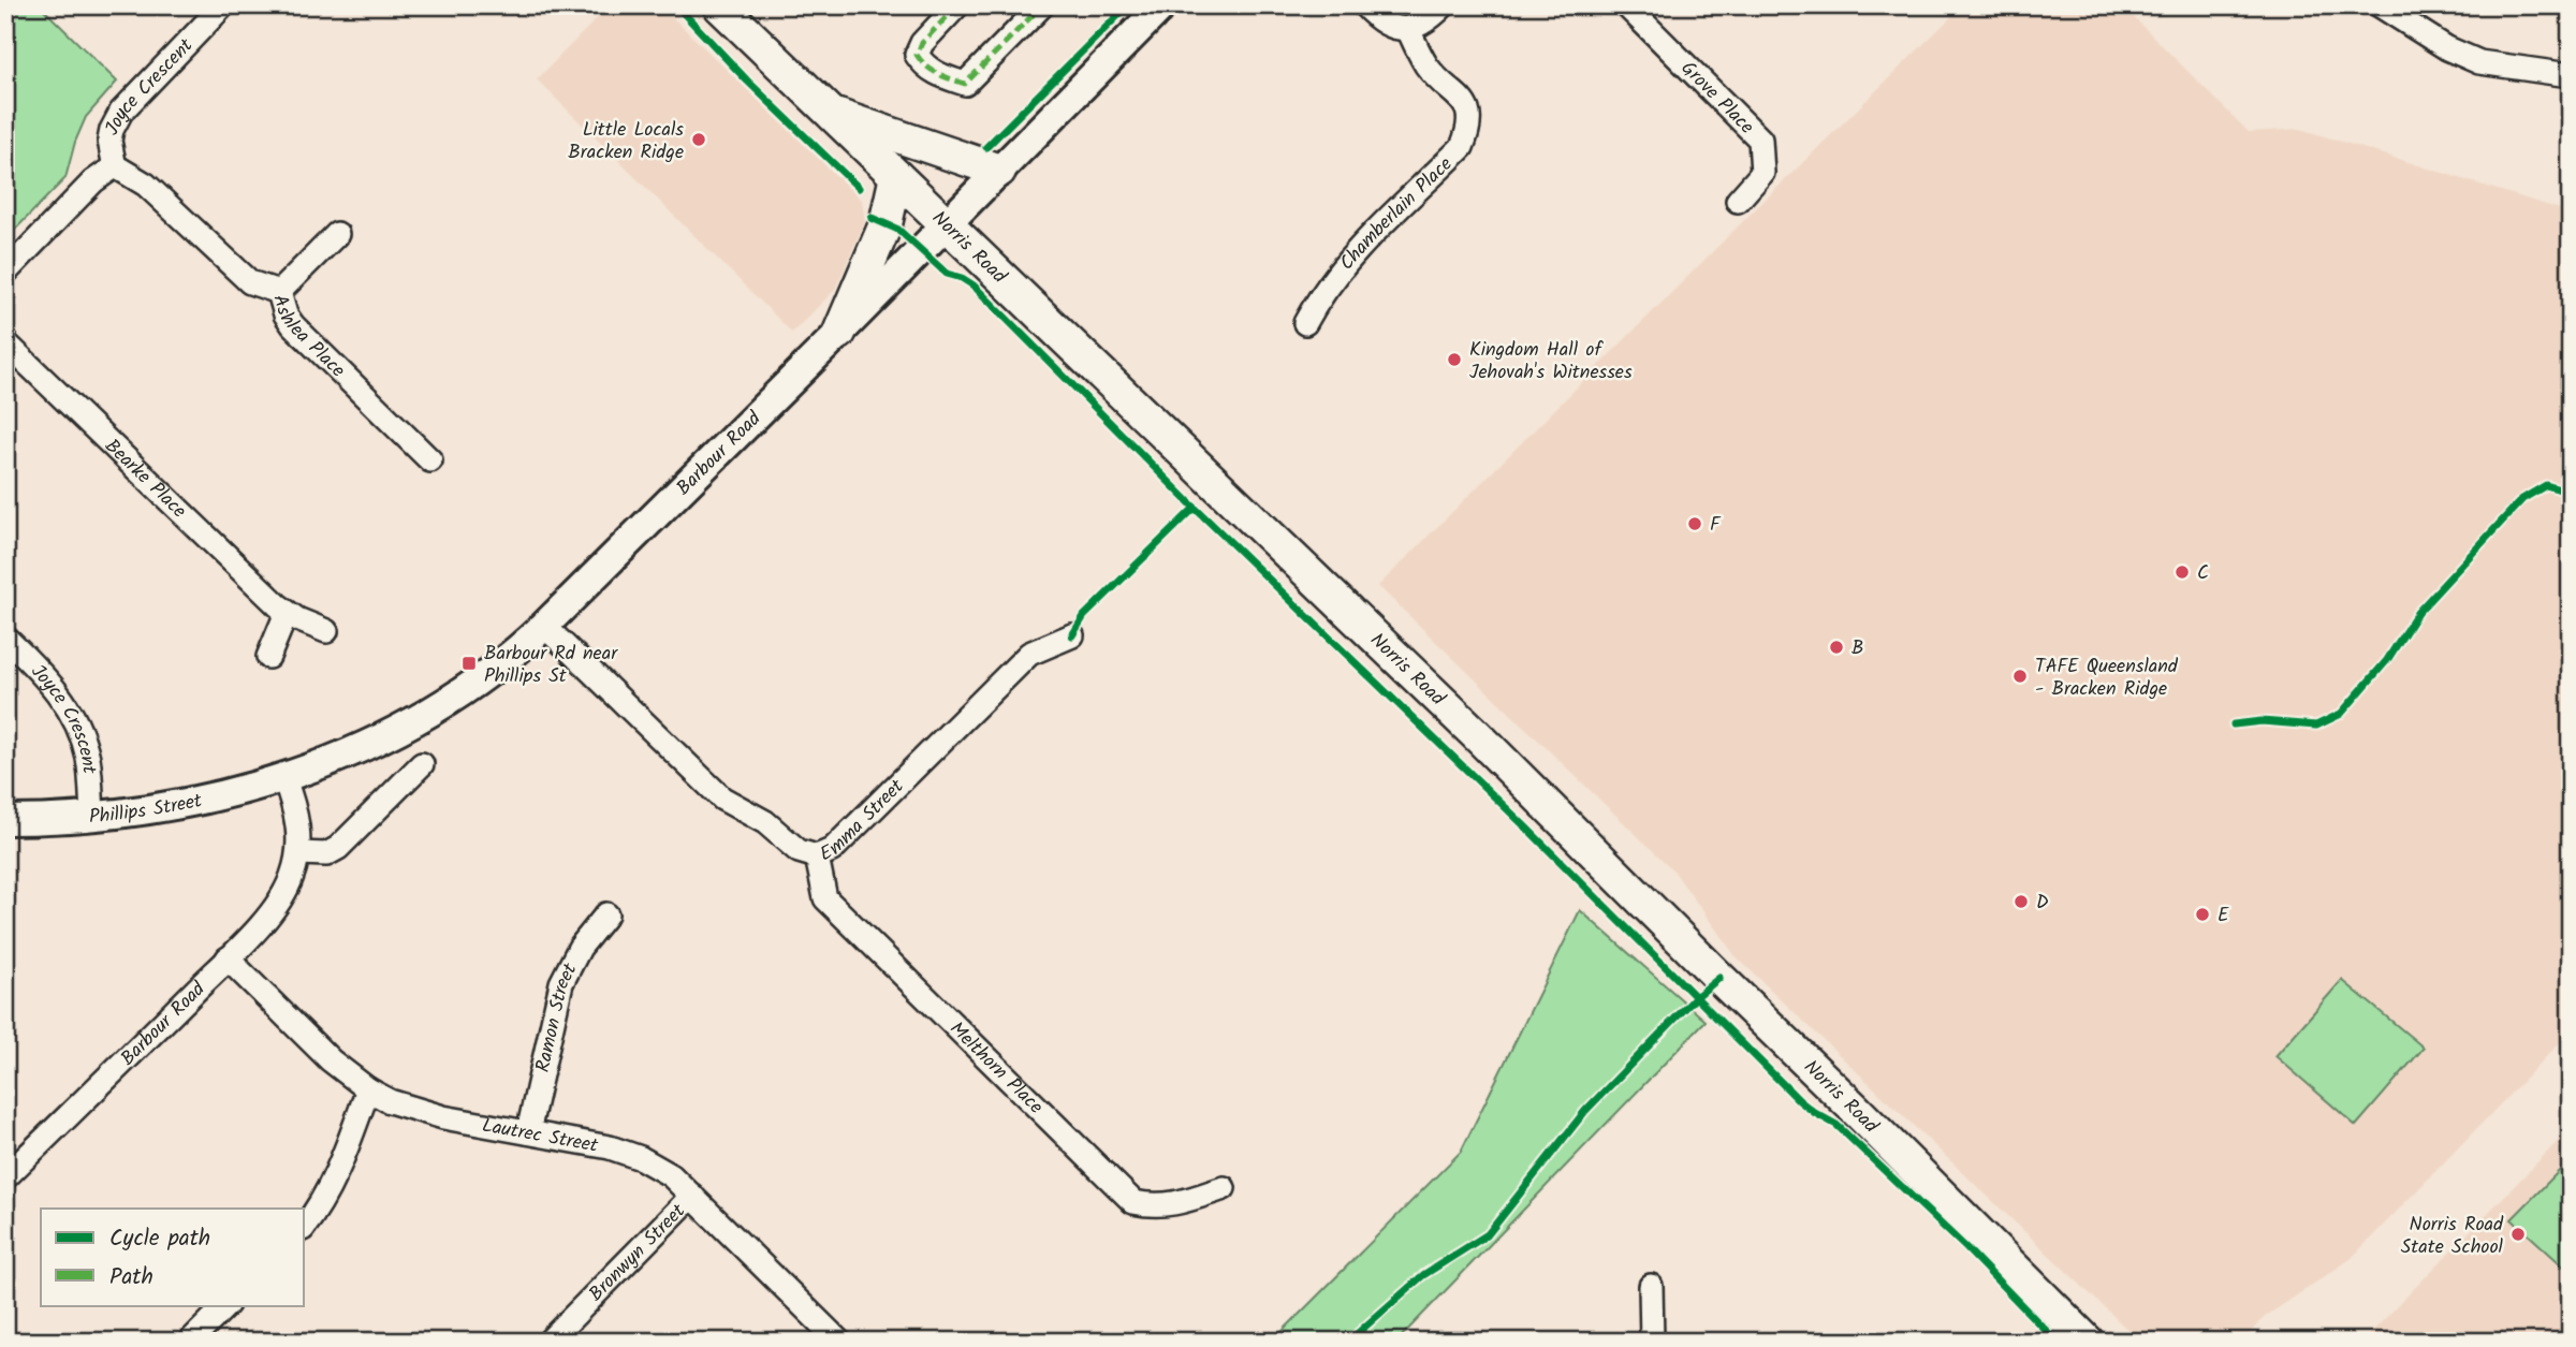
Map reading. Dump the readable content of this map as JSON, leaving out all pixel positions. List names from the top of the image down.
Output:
{
  "streets": {
    "main road": ["Norris Road"],
    "street": [
      "Joyce Crescent",
      "Grove Place",
      "Chamberlain Place",
      "Ashlea Place",
      "Barbour Road",
      "Bearke Place",
      "Phillips Street",
      "Emma Street",
      "Ramon Street",
      "Melthorn Place",
      "Lautrec Street",
      "Bronwyn Street"
    ]
  },
  "crossings": [
    ["Joyce Crescent", "Ashlea Place"],
    ["Joyce Crescent", "Phillips Street"],
    ["Norris Road", "Barbour Road"],
    ["Barbour Road", "Phillips Street"],
    ["Barbour Road", "Emma Street"],
    ["Barbour Road", "Lautrec Street"],
    ["Emma Street", "Melthorn Place"],
    ["Ramon Street", "Lautrec Street"],
    ["Lautrec Street", "Bronwyn Street"]
  ],
  "places": {
    "other": [
      "Little Locals Bracken Ridge",
      "Kingdom Hall of Jehovah's Witnesses",
      "F",
      "C",
      "B",
      "TAFE Queensland - Bracken Ridge",
      "D",
      "E",
      "Norris Road State School"
    ],
    "transit": ["Barbour Rd near Phillips St"]
  },
  "legend": ["Cycle path", "Path"]
}
